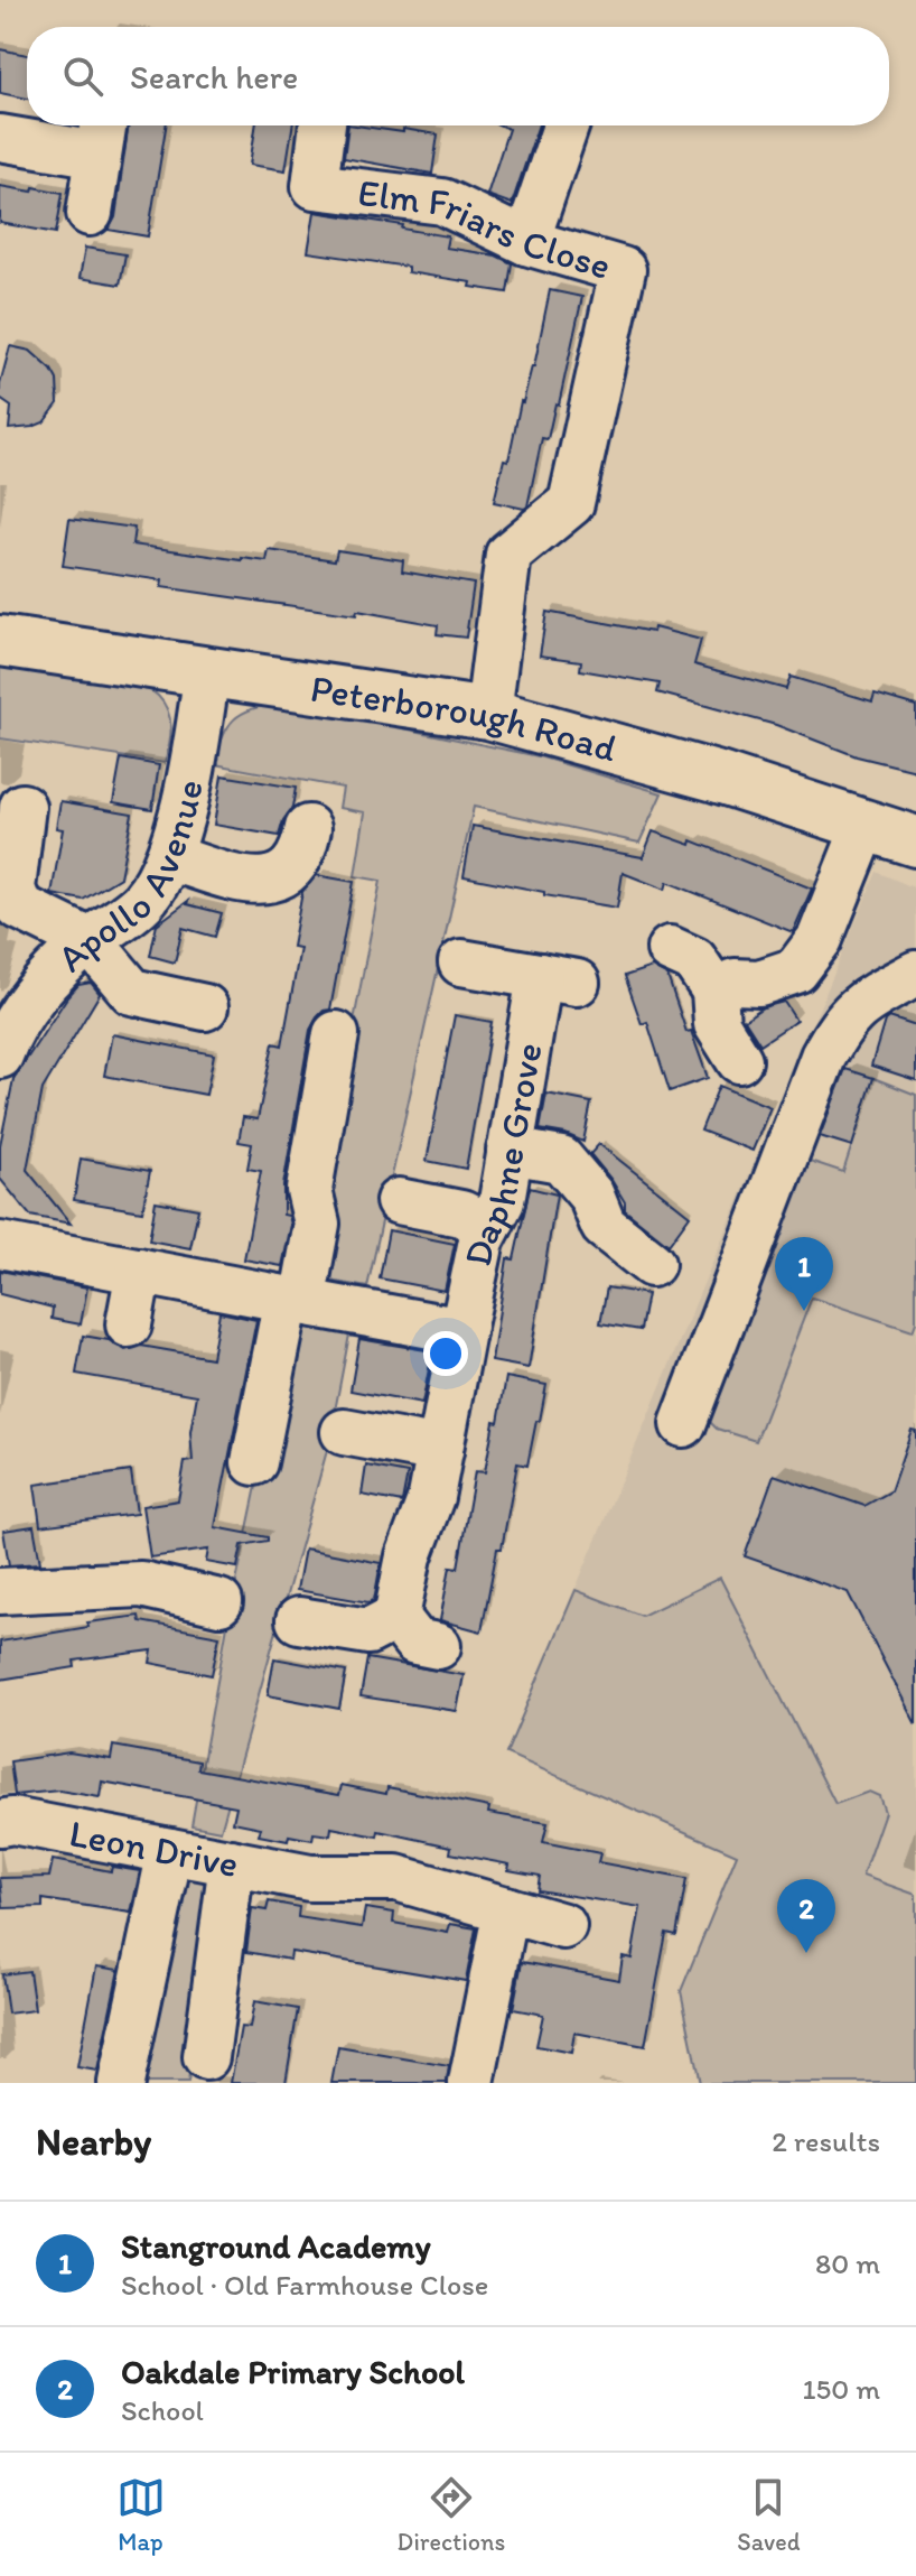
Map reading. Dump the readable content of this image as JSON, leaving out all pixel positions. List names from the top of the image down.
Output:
{
  "streets": {
    "main road": ["Peterborough Road"],
    "street": [
      "Elm Friars Close",
      "Apollo Avenue",
      "Daphne Grove",
      "Leon Drive"
    ]
  },
  "crossings": [
    ["Elm Friars Close", "Peterborough Road"],
    ["Peterborough Road", "Apollo Avenue"]
  ],
  "page": {
    "search": "Search here",
    "pins": ["1", "2"],
    "heading": ["Nearby", "2 results"],
    "list": [
      {
        "mark": "1",
        "name": "Stanground Academy",
        "note": "School · Old Farmhouse Close",
        "value": "80 m"
      },
      {
        "mark": "2",
        "name": "Oakdale Primary School",
        "note": "School",
        "value": "150 m"
      }
    ],
    "nav": ["Map", "Directions", "Saved"]
  }
}
